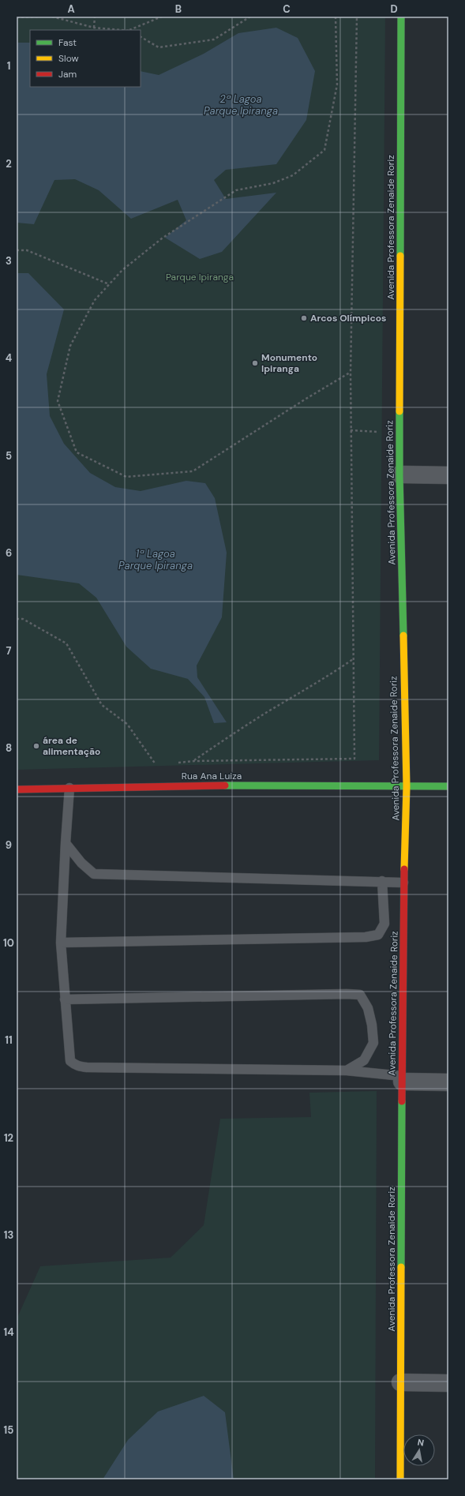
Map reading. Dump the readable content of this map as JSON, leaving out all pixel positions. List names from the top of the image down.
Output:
{
  "streets": {
    "street": ["Avenida Professora Zenaide Roriz", "Rua Ana Luiza"]
  },
  "crossings": [
    ["Avenida Professora Zenaide Roriz", "Rua Ana Luiza"]
  ],
  "water": ["2ª Lagoa Parque Ipiranga", "1ª Lagoa Parque Ipiranga"],
  "parks": ["Parque Ipiranga"],
  "places": ["Arcos Olímpicos", "Monumento Ipiranga", "área de alimentação"],
  "legend": ["Fast", "Slow", "Jam"],
  "north": "top",
  "grid": {
    "columns": [
      "A",
      "B",
      "C",
      "D"
    ],
    "rows": [
      "1",
      "2",
      "3",
      "4",
      "5",
      "6",
      "7",
      "8",
      "9",
      "10",
      "11",
      "12",
      "13",
      "14",
      "15"
    ]
  }
}
